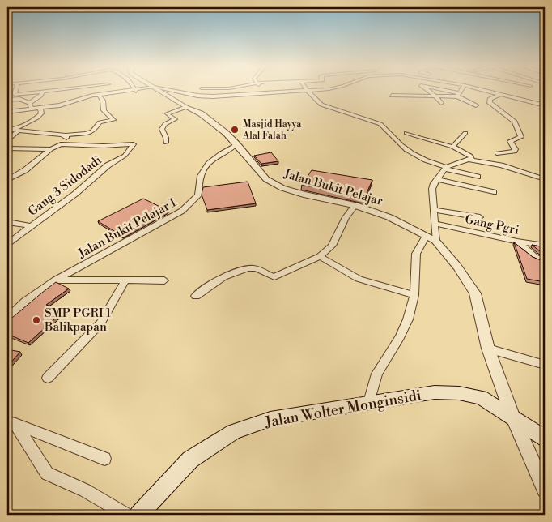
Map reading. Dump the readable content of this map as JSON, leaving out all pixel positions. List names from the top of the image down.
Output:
{
  "streets": {
    "main road": ["Jalan Wolter Monginsidi"],
    "street": [
      "Gang 3 Sidodadi",
      "Jalan Bukit Pelajar",
      "Gang Pgri",
      "Jalan Bukit Pelajar 1"
    ]
  },
  "crossings": [
    ["Jalan Bukit Pelajar", "Jalan Bukit Pelajar 1"],
    ["Jalan Bukit Pelajar", "Jalan Wolter Monginsidi"]
  ],
  "places": ["Masjid Hayya Alal Falah", "SMP PGRI 1 Balikpapan"]
}
